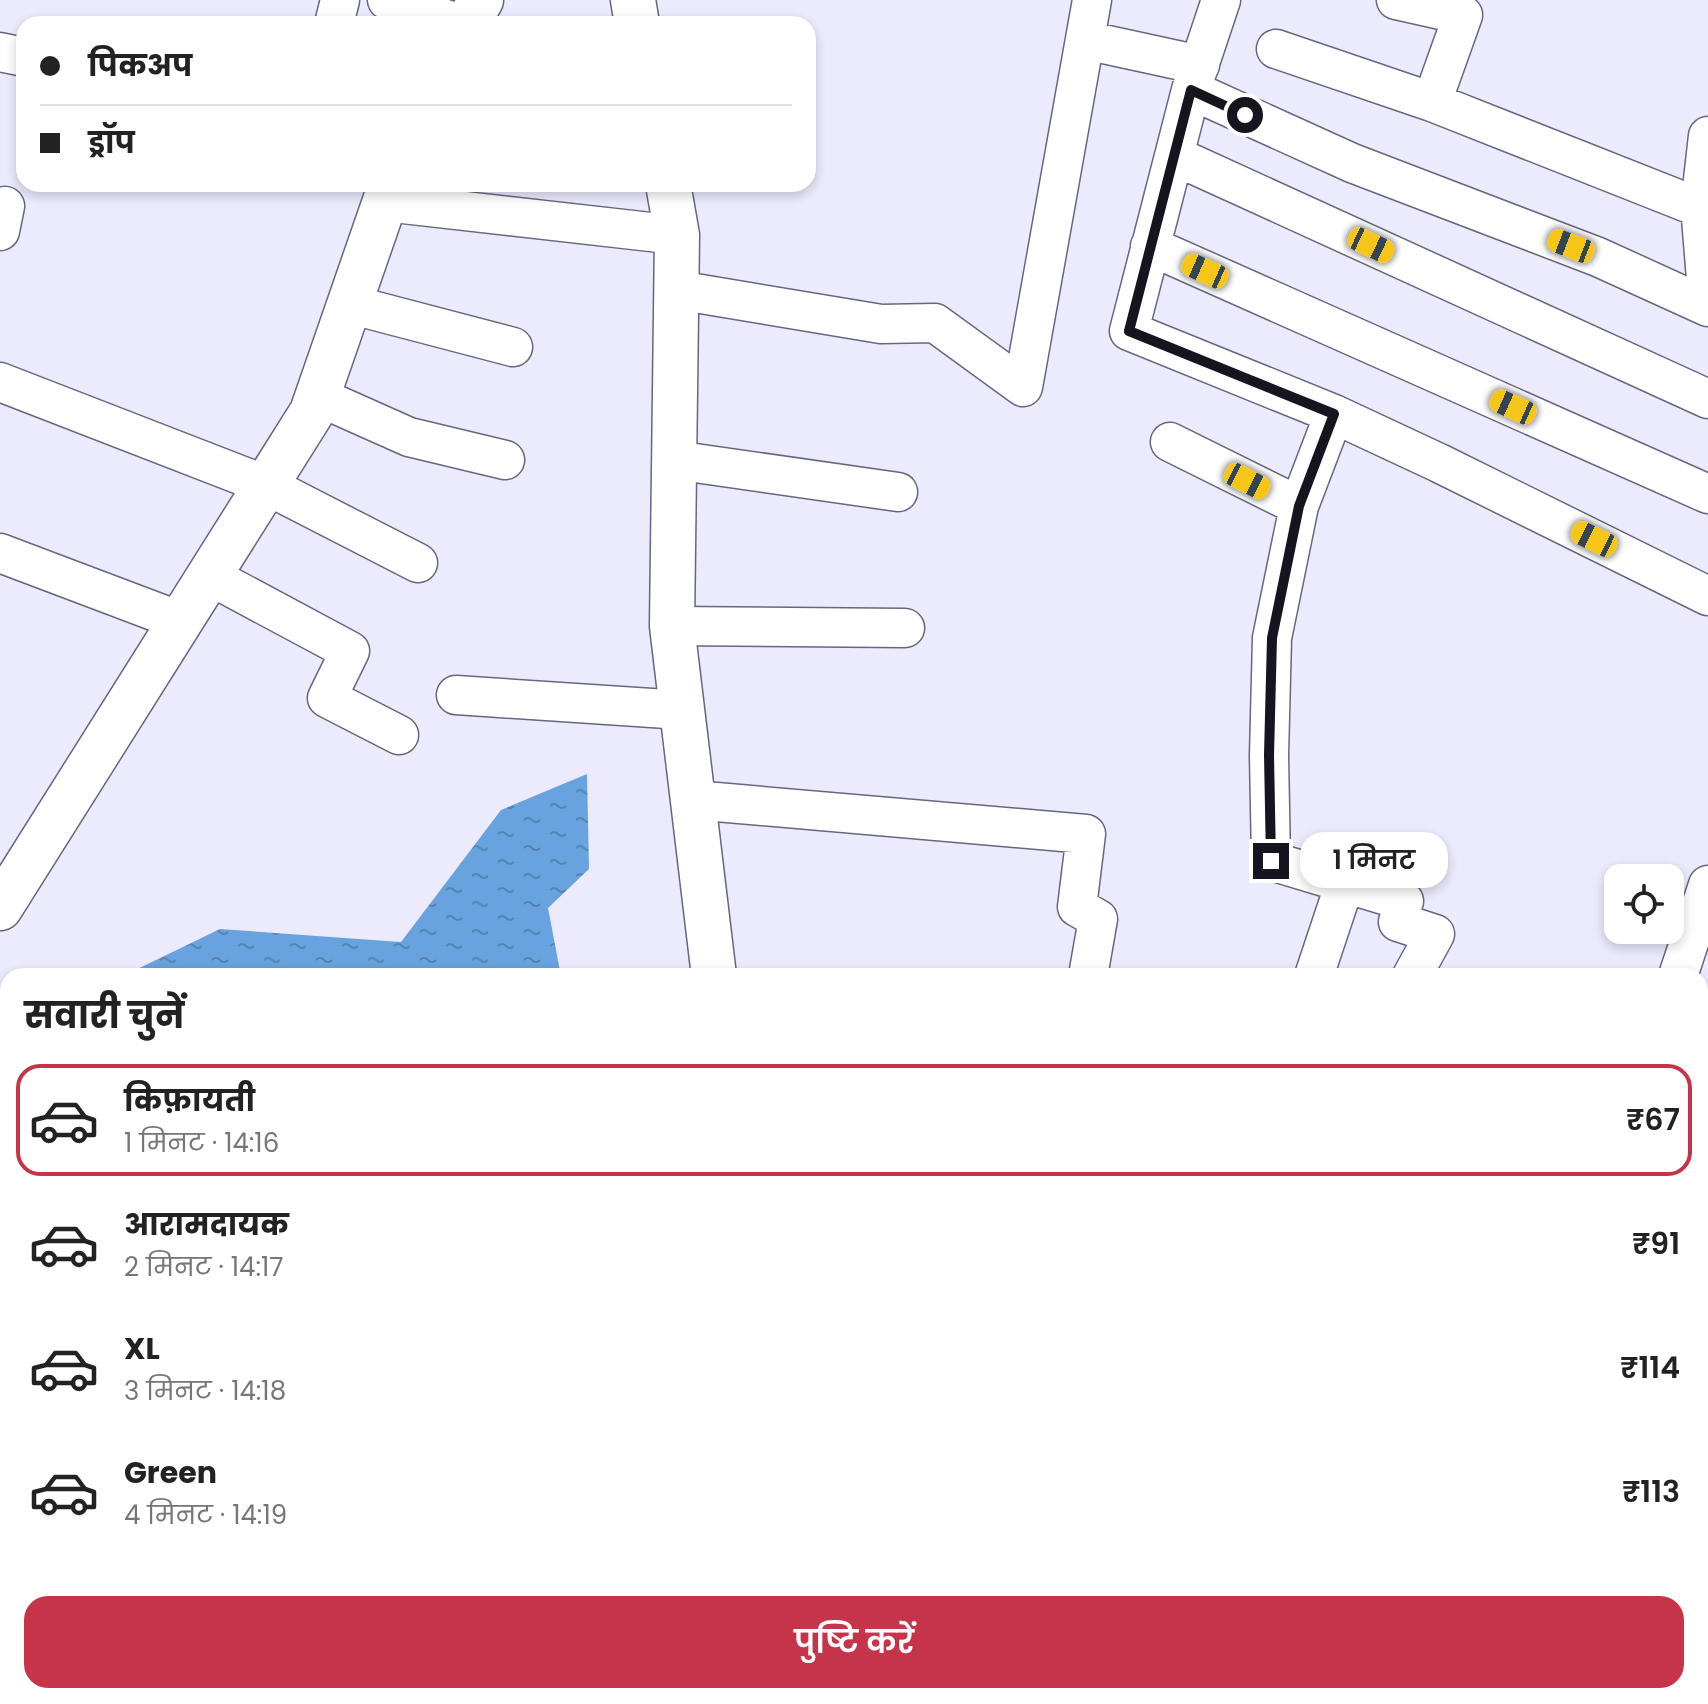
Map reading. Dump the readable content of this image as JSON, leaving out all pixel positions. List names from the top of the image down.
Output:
{
  "page": {
    "banner": ["पिकअप", "ड्रॉप"],
    "bubble": "1 मिनट",
    "heading": "सवारी चुनें",
    "list": [
      {
        "name": "किफ़ायती",
        "note": "1 मिनट · 14:16",
        "value": "₹67"
      },
      {
        "name": "आरामदायक",
        "note": "2 मिनट · 14:17",
        "value": "₹91"
      },
      {
        "name": "XL",
        "note": "3 मिनट · 14:18",
        "value": "₹114"
      },
      {
        "name": "Green",
        "note": "4 मिनट · 14:19",
        "value": "₹113"
      }
    ],
    "buttons": "पुष्टि करें"
  }
}
